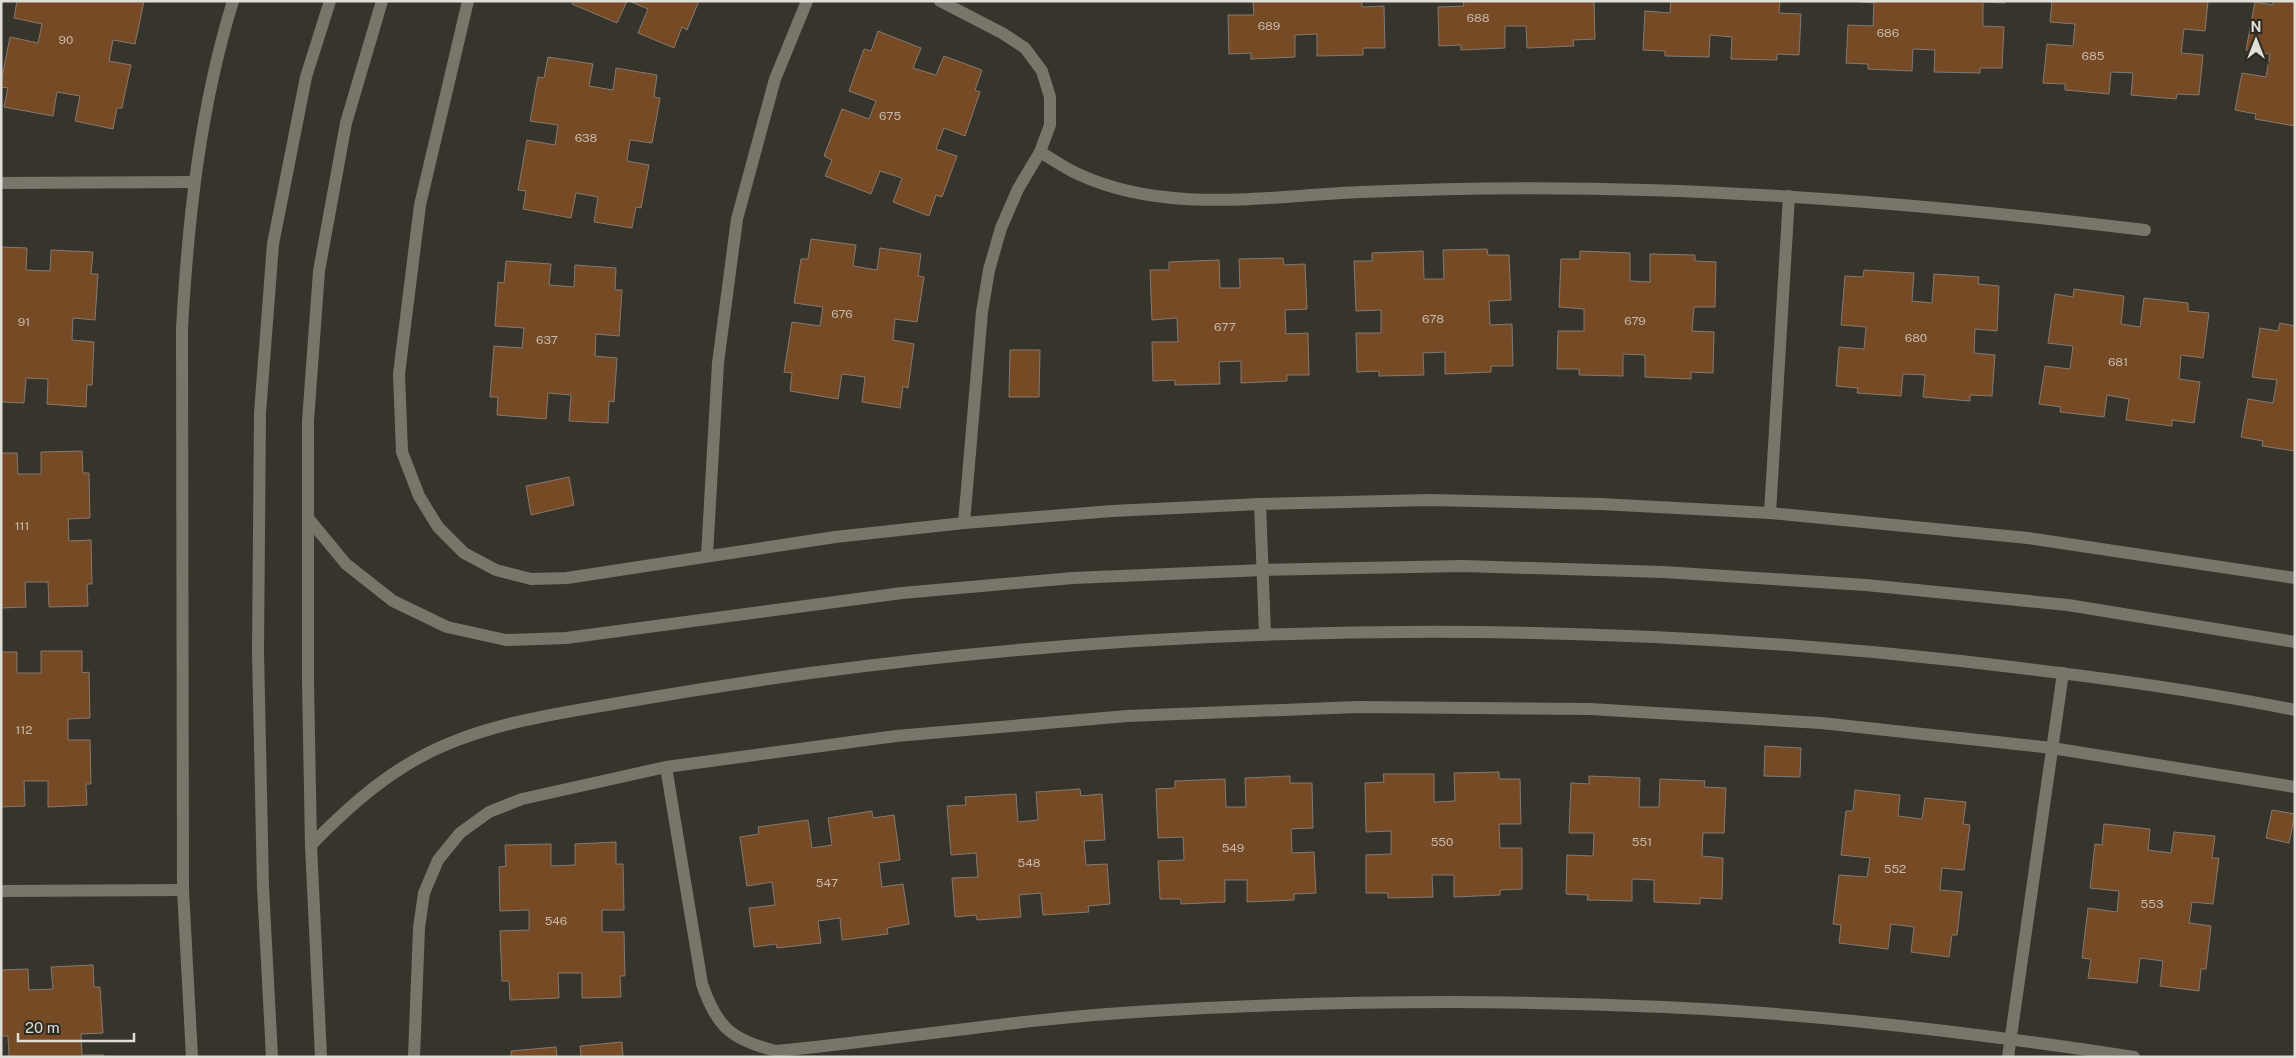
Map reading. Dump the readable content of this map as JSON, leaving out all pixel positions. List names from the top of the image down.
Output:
{
  "house_numbers": [
    "688",
    "689",
    "686",
    "90",
    "685",
    "675",
    "638",
    "676",
    "678",
    "679",
    "91",
    "677",
    "680",
    "637",
    "681",
    "111",
    "112",
    "550",
    "551",
    "549",
    "548",
    "552",
    "547",
    "553",
    "546"
  ],
  "scale_bar": "20 m",
  "north": "top"
}
